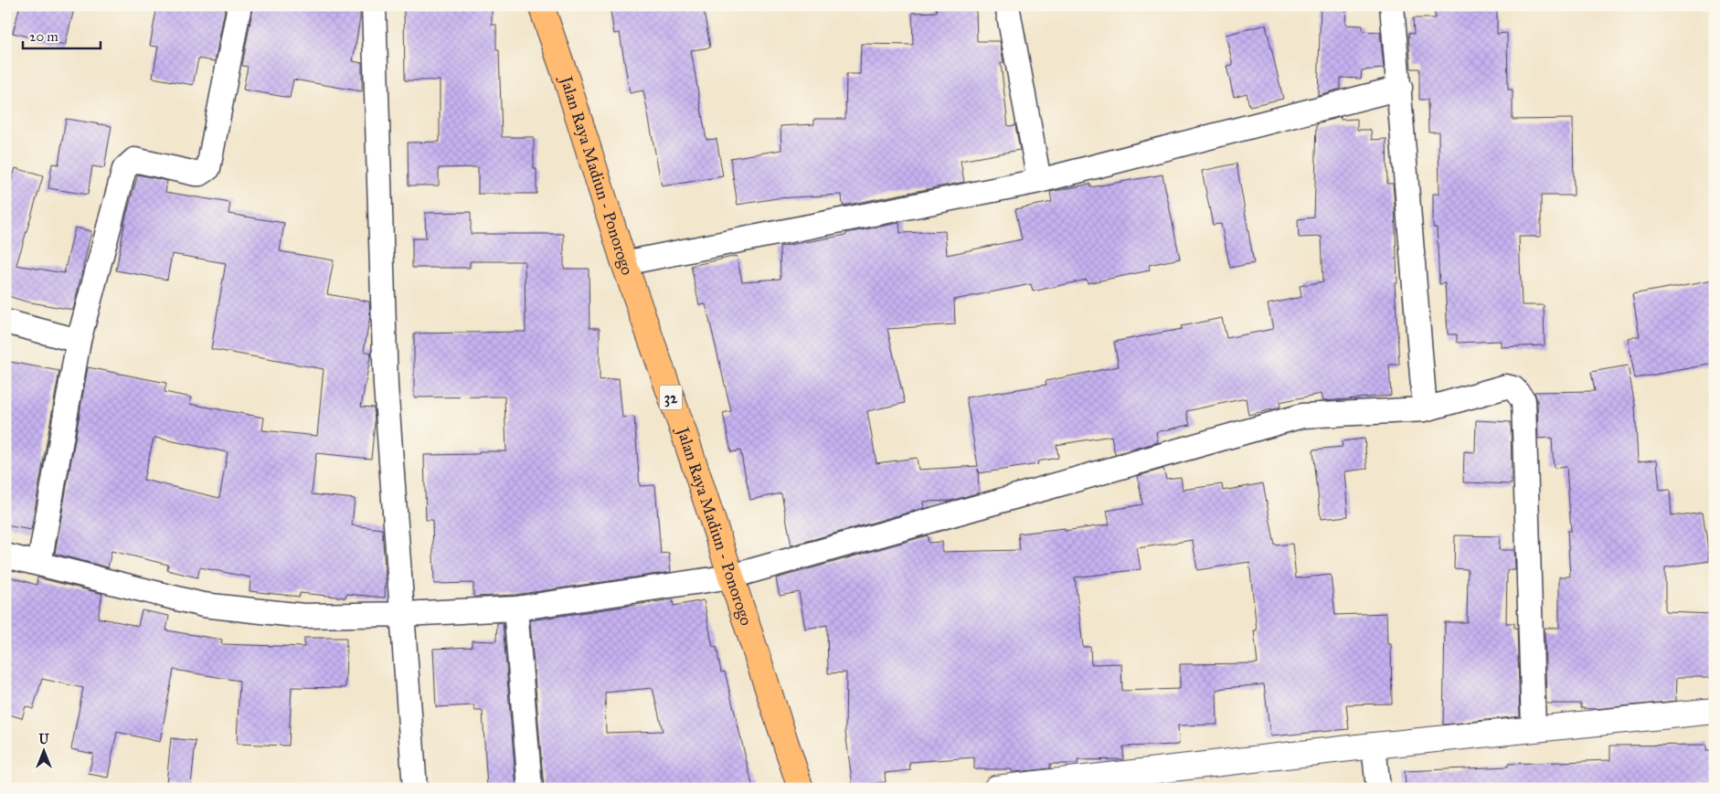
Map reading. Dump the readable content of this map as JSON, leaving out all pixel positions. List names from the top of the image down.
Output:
{
  "streets": {
    "highway": ["Jalan Raya Madiun - Ponorogo", "32"]
  },
  "scale_bar": "20 m",
  "north": "top"
}
